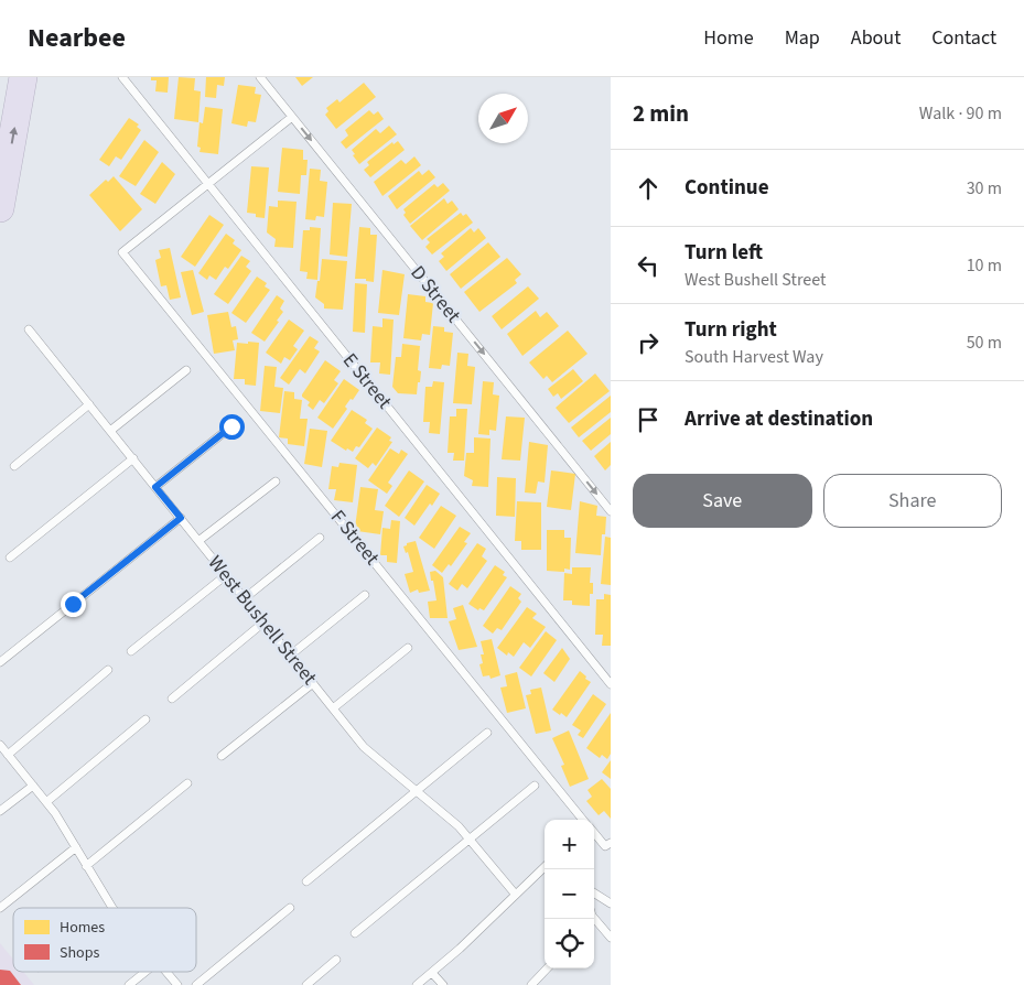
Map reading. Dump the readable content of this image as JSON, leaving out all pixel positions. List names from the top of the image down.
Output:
{
  "streets": {
    "lane": [
      "D Street",
      "E Street",
      "F Street",
      "West Bushell Street"
    ]
  },
  "crossings": [
    ["E Street", "F Street"]
  ],
  "one_way": ["D Street"],
  "legend": ["Homes", "Shops"],
  "north": "top right",
  "page": {
    "header": "Nearbee",
    "nav": [
      "Home",
      "Map",
      "About",
      "Contact"
    ],
    "heading": ["2 min", "Walk · 90 m"],
    "list": [
      ["Continue", "30 m"],
      ["Turn left", "West Bushell Street", "10 m"],
      ["Turn right", "South Harvest Way", "50 m"],
      "Arrive at destination"
    ],
    "buttons": ["Save", "Share"],
    "map_buttons": ["+", "−"]
  }
}
